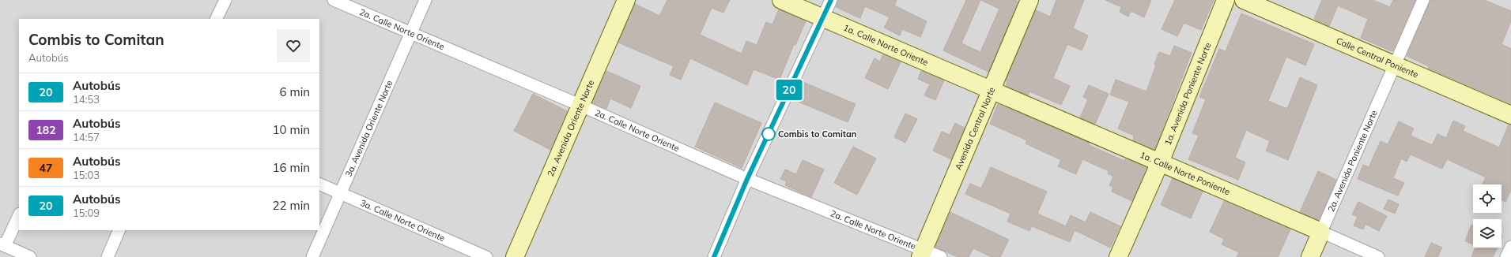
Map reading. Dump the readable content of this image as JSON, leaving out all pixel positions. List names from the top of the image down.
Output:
{
  "streets": {
    "main road": [
      "1a. Calle Norte Oriente",
      "Calle Central Poniente",
      "1a. Avenida Poniente Norte",
      "2a. Avenida Oriente Norte",
      "Avenida Central Norte",
      "2a. Avenida Poniente Norte",
      "1a. Calle Norte Poniente"
    ],
    "street": ["2a. Calle Norte Oriente", "3a. Avenida Oriente Norte", "3a. Calle Norte Oriente"]
  },
  "crossings": [
    ["2a. Calle Norte Oriente", "3a. Avenida Oriente Norte"],
    ["2a. Calle Norte Oriente", "2a. Avenida Oriente Norte"],
    ["2a. Calle Norte Oriente", "Avenida Central Norte"],
    ["1a. Calle Norte Oriente", "Avenida Central Norte"],
    ["1a. Calle Norte Oriente", "1a. Calle Norte Poniente"],
    ["Calle Central Poniente", "2a. Avenida Poniente Norte"],
    ["1a. Avenida Poniente Norte", "1a. Calle Norte Poniente"],
    ["3a. Avenida Oriente Norte", "3a. Calle Norte Oriente"],
    ["Avenida Central Norte", "1a. Calle Norte Poniente"],
    ["2a. Avenida Poniente Norte", "1a. Calle Norte Poniente"]
  ],
  "places": ["Combis to Comitan"],
  "lines": ["bus line 20"],
  "page": {
    "on_map": "20",
    "heading": ["Combis to Comitan", "Autobús"],
    "list": [
      {
        "mark": "20",
        "name": "Autobús",
        "note": "14:53",
        "value": "6 min"
      },
      {
        "mark": "182",
        "name": "Autobús",
        "note": "14:57",
        "value": "10 min"
      },
      {
        "mark": "47",
        "name": "Autobús",
        "note": "15:03",
        "value": "16 min"
      },
      {
        "mark": "20",
        "name": "Autobús",
        "note": "15:09",
        "value": "22 min"
      }
    ]
  }
}
